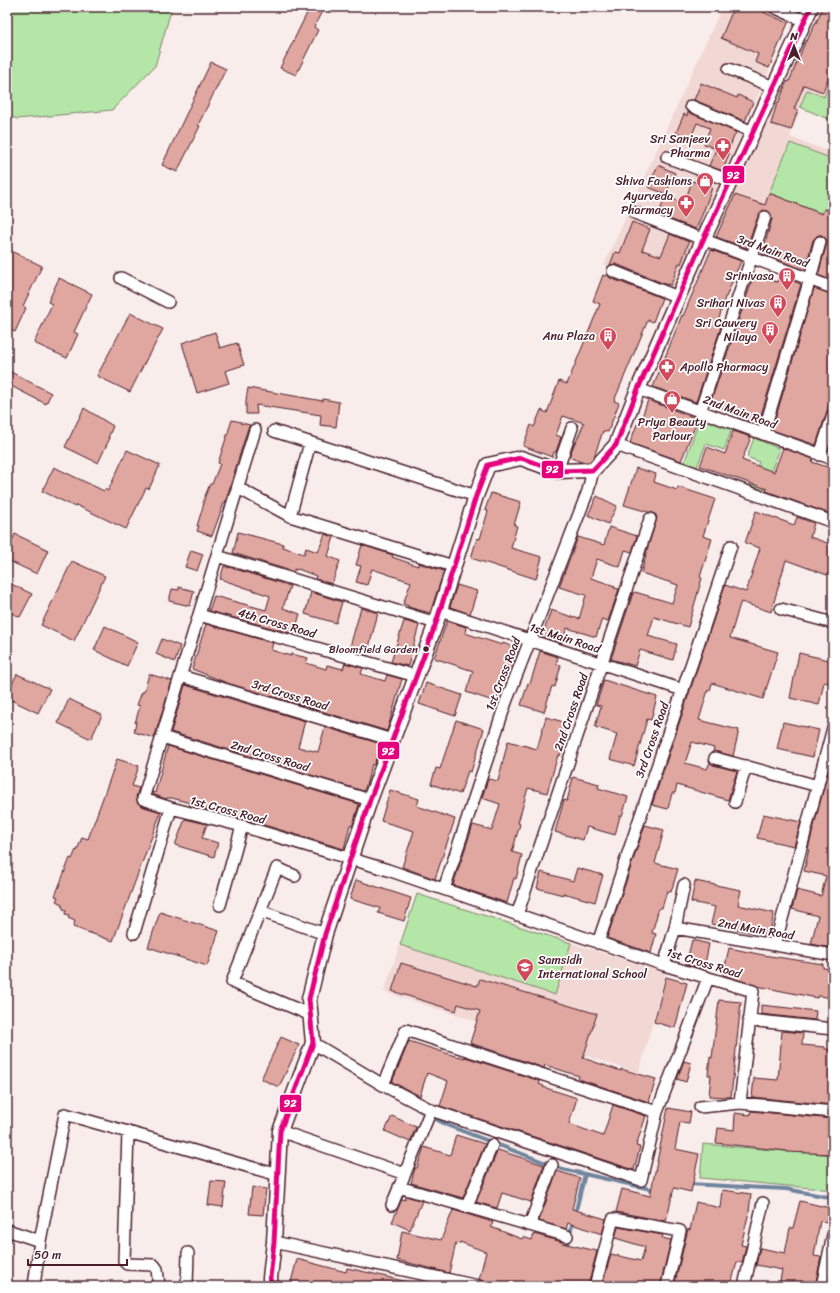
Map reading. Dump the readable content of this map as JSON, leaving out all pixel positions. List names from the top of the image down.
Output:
{
  "streets": {
    "street": [
      "3rd Main Road",
      "2nd Main Road",
      "4th Cross Road",
      "1st Main Road",
      "1st Cross Road",
      "3rd Cross Road",
      "2nd Cross Road"
    ]
  },
  "crossings": [
    ["1st Main Road", "1st Cross Road"],
    ["1st Main Road", "3rd Cross Road"],
    ["1st Main Road", "2nd Cross Road"],
    ["1st Cross Road", "3rd Cross Road"],
    ["1st Cross Road", "2nd Cross Road"]
  ],
  "places": {
    "pharmacy": ["Sri Sanjeev Pharma", "Ayurveda Pharmacy", "Apollo Pharmacy"],
    "shop": ["Shiva Fashions", "Priya Beauty Parlour"],
    "building": [
      "Srinivasa",
      "Srihari Nivas",
      "Sri Cauvery Nilaya",
      "Anu Plaza"
    ],
    "other": ["Bloomfield Garden"],
    "school or university": ["Samsidh International School"]
  },
  "lines": ["transit line 92"],
  "scale_bar": "50 m",
  "north": "top"
}
